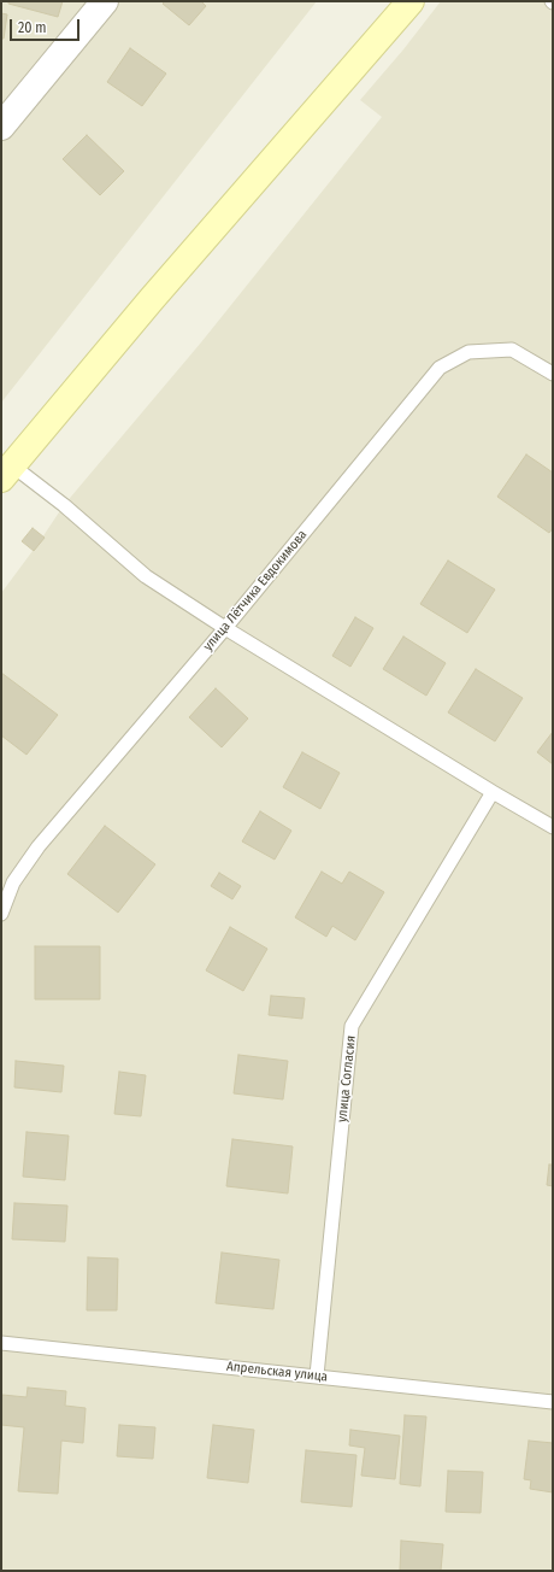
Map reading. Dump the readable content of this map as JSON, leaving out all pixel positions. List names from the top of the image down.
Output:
{
  "streets": {
    "lane": ["улица Лётчика Евдокимова", "улица Согласия", "Апрельская улица"]
  },
  "crossings": [
    ["улица Согласия", "Апрельская улица"]
  ],
  "scale_bar": "20 m"
}
